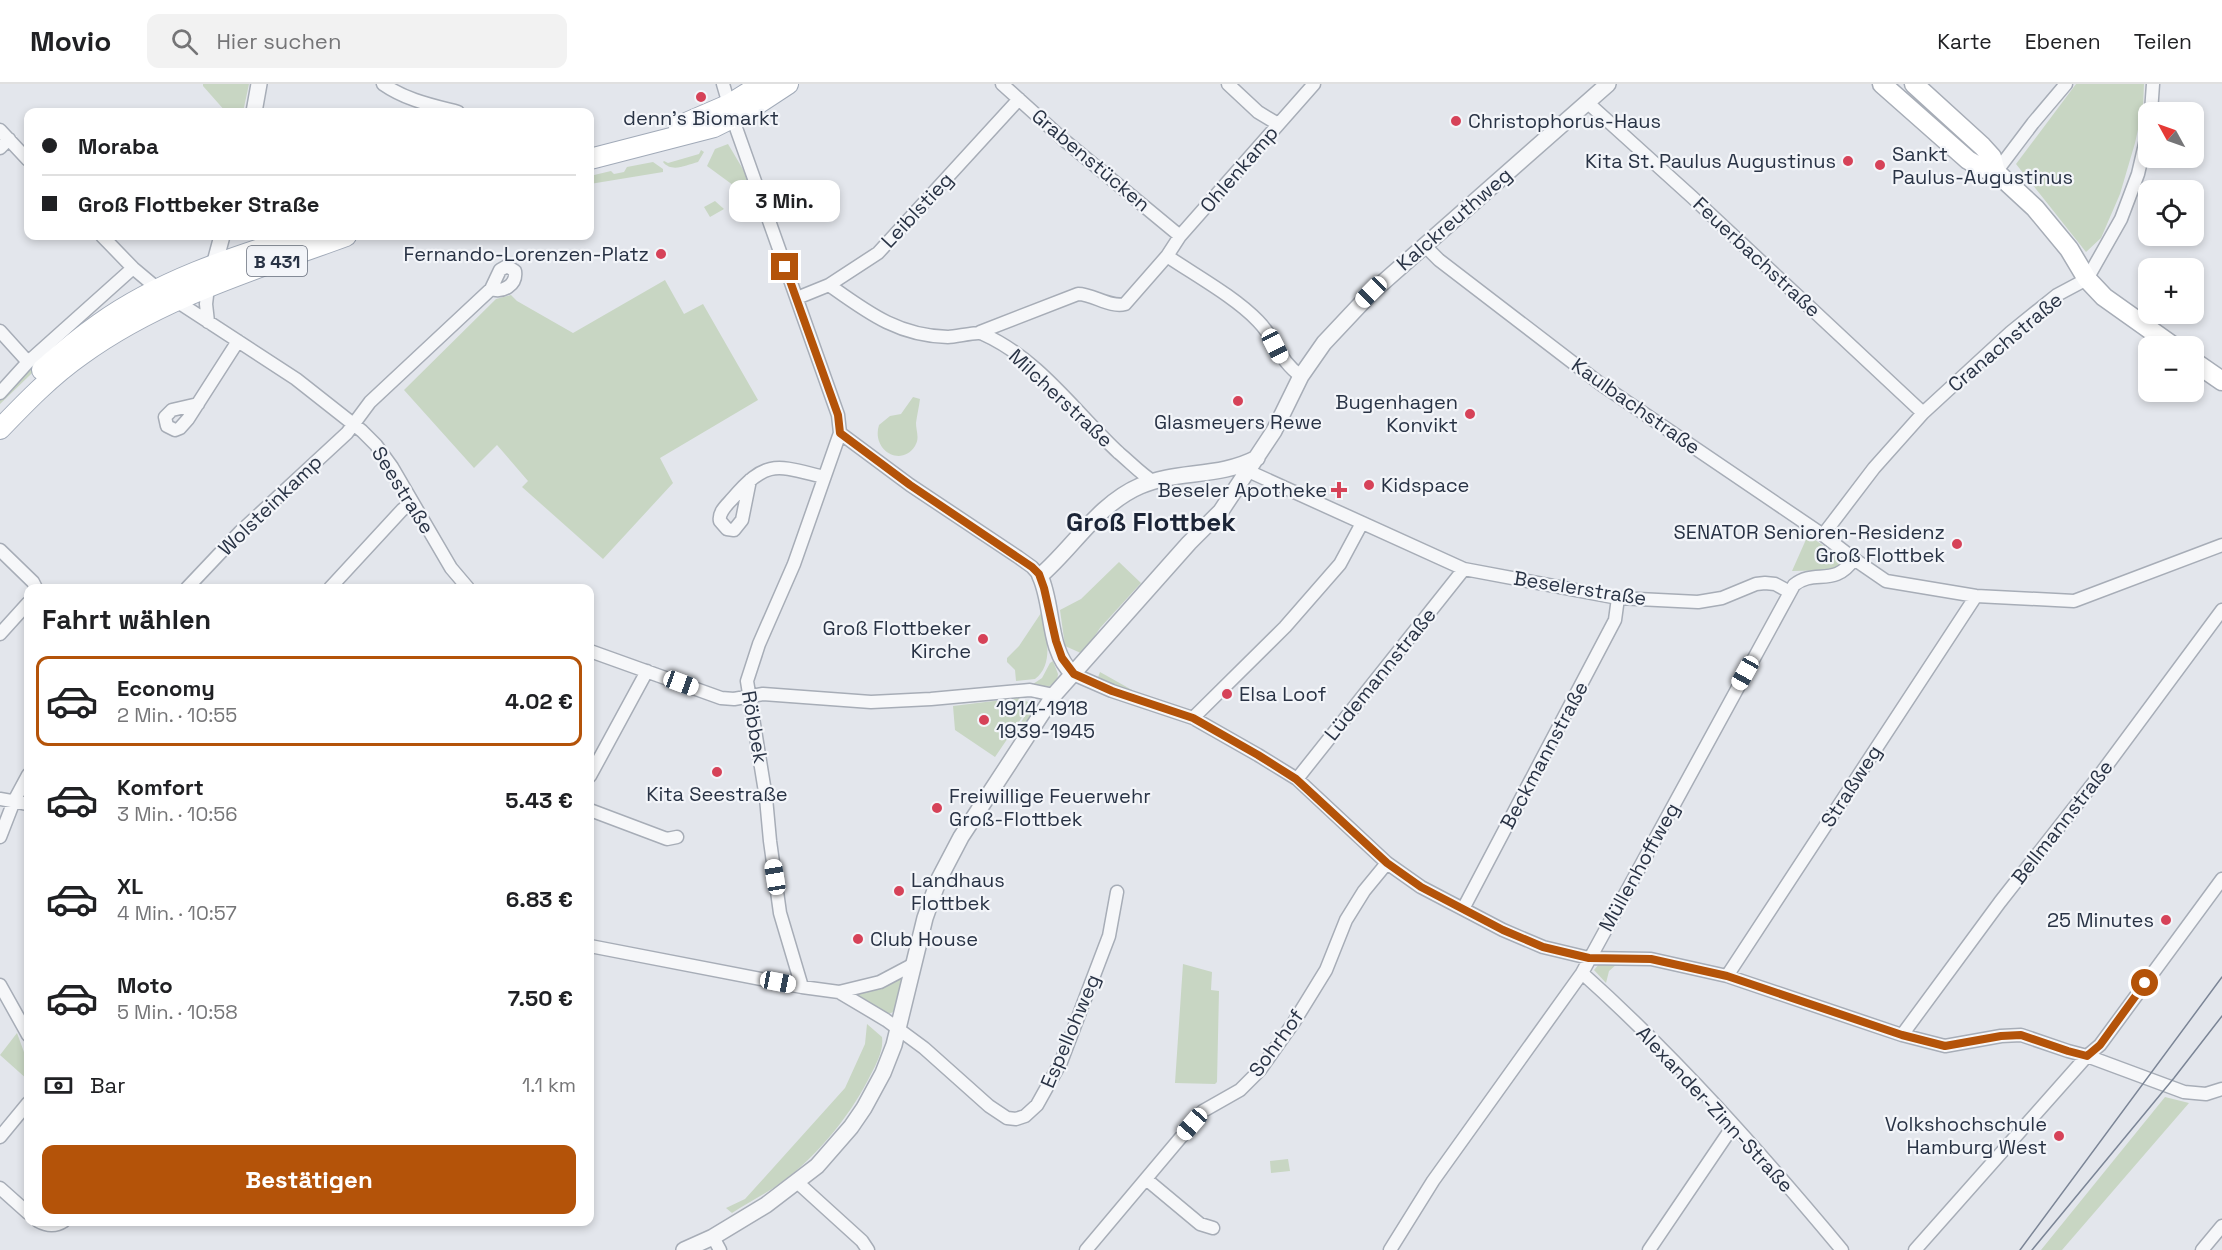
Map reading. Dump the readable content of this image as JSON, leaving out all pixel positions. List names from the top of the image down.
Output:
{
  "streets": {
    "main road": ["B 431"],
    "street": [
      "Grabenstücken",
      "Ohlenkamp",
      "Leiblstieg",
      "Kalckreuthweg",
      "Feuerbachstraße",
      "Cranachstraße",
      "Milcherstraße",
      "Kaulbachstraße",
      "Seestraße",
      "Wolsteinkamp",
      "Beselerstraße",
      "Lüdemannstraße",
      "Röbbek",
      "Beckmannstraße",
      "Straßweg",
      "Bellmannstraße",
      "Müllenhoffweg",
      "Espellohweg",
      "Sohrhof",
      "Alexander-Zinn-Straße"
    ]
  },
  "crossings": [
    ["Grabenstücken", "Ohlenkamp"],
    ["Grabenstücken", "Leiblstieg"],
    ["Ohlenkamp", "Milcherstraße"],
    ["Kalckreuthweg", "Feuerbachstraße"],
    ["Kalckreuthweg", "Kaulbachstraße"],
    ["Kalckreuthweg", "Beselerstraße"],
    ["Kalckreuthweg", "Espellohweg"],
    ["Feuerbachstraße", "Cranachstraße"],
    ["B 431", "Seestraße"],
    ["Cranachstraße", "Kaulbachstraße"],
    ["Seestraße", "Wolsteinkamp"],
    ["Beselerstraße", "Lüdemannstraße"],
    ["Beselerstraße", "Beckmannstraße"],
    ["Beselerstraße", "Müllenhoffweg"],
    ["Müllenhoffweg", "Alexander-Zinn-Straße"]
  ],
  "districts": ["Groß Flottbek"],
  "places": {
    "other": [
      "denn's Biomarkt",
      "Christophorus-Haus",
      "Kita St. Paulus Augustinus",
      "Sankt Paulus-Augustinus",
      "Fernando-Lorenzen-Platz",
      "Glasmeyers Rewe",
      "Bugenhagen Konvikt",
      "Kidspace",
      "SENATOR Senioren-Residenz Groß Flottbek",
      "Groß Flottbeker Kirche",
      "Elsa Loof",
      "1914-1918 1939-1945",
      "Kita Seestraße",
      "Freiwillige Feuerwehr Groß-Flottbek",
      "Landhaus Flottbek",
      "25 Minutes",
      "Club House",
      "Volkshochschule Hamburg West"
    ],
    "health": ["Beseler Apotheke"]
  },
  "north": "top left",
  "page": {
    "header": "Movio",
    "search": "Hier suchen",
    "nav": ["Karte", "Ebenen", "Teilen"],
    "map_buttons": ["+", "−"],
    "banner": ["Moraba", "Groß Flottbeker Straße"],
    "bubble": "3 Min.",
    "heading": "Fahrt wählen",
    "list": [
      {
        "name": "Economy",
        "note": "2 Min. · 10:55",
        "value": "4.02 €"
      },
      {
        "name": "Komfort",
        "note": "3 Min. · 10:56",
        "value": "5.43 €"
      },
      {
        "name": "XL",
        "note": "4 Min. · 10:57",
        "value": "6.83 €"
      },
      {
        "name": "Moto",
        "note": "5 Min. · 10:58",
        "value": "7.50 €"
      }
    ],
    "pay": ["Bar", "1.1 km"],
    "buttons": "Bestätigen"
  }
}
